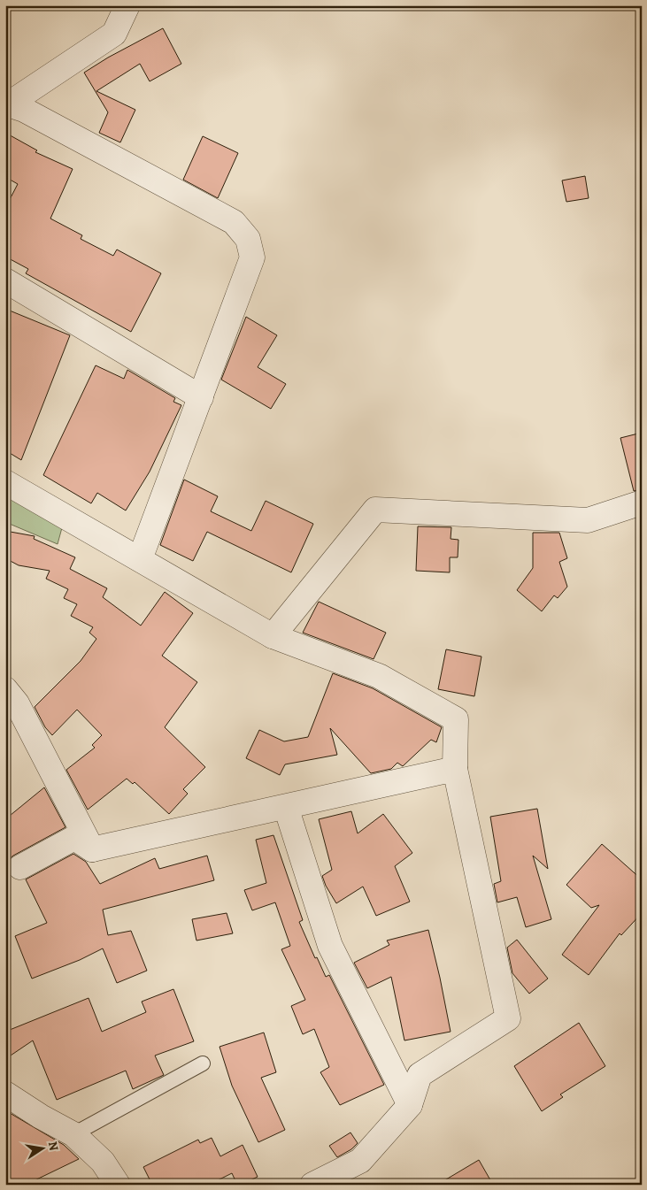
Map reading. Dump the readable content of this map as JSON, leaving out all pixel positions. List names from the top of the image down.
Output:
{
  "north": "right"
}
